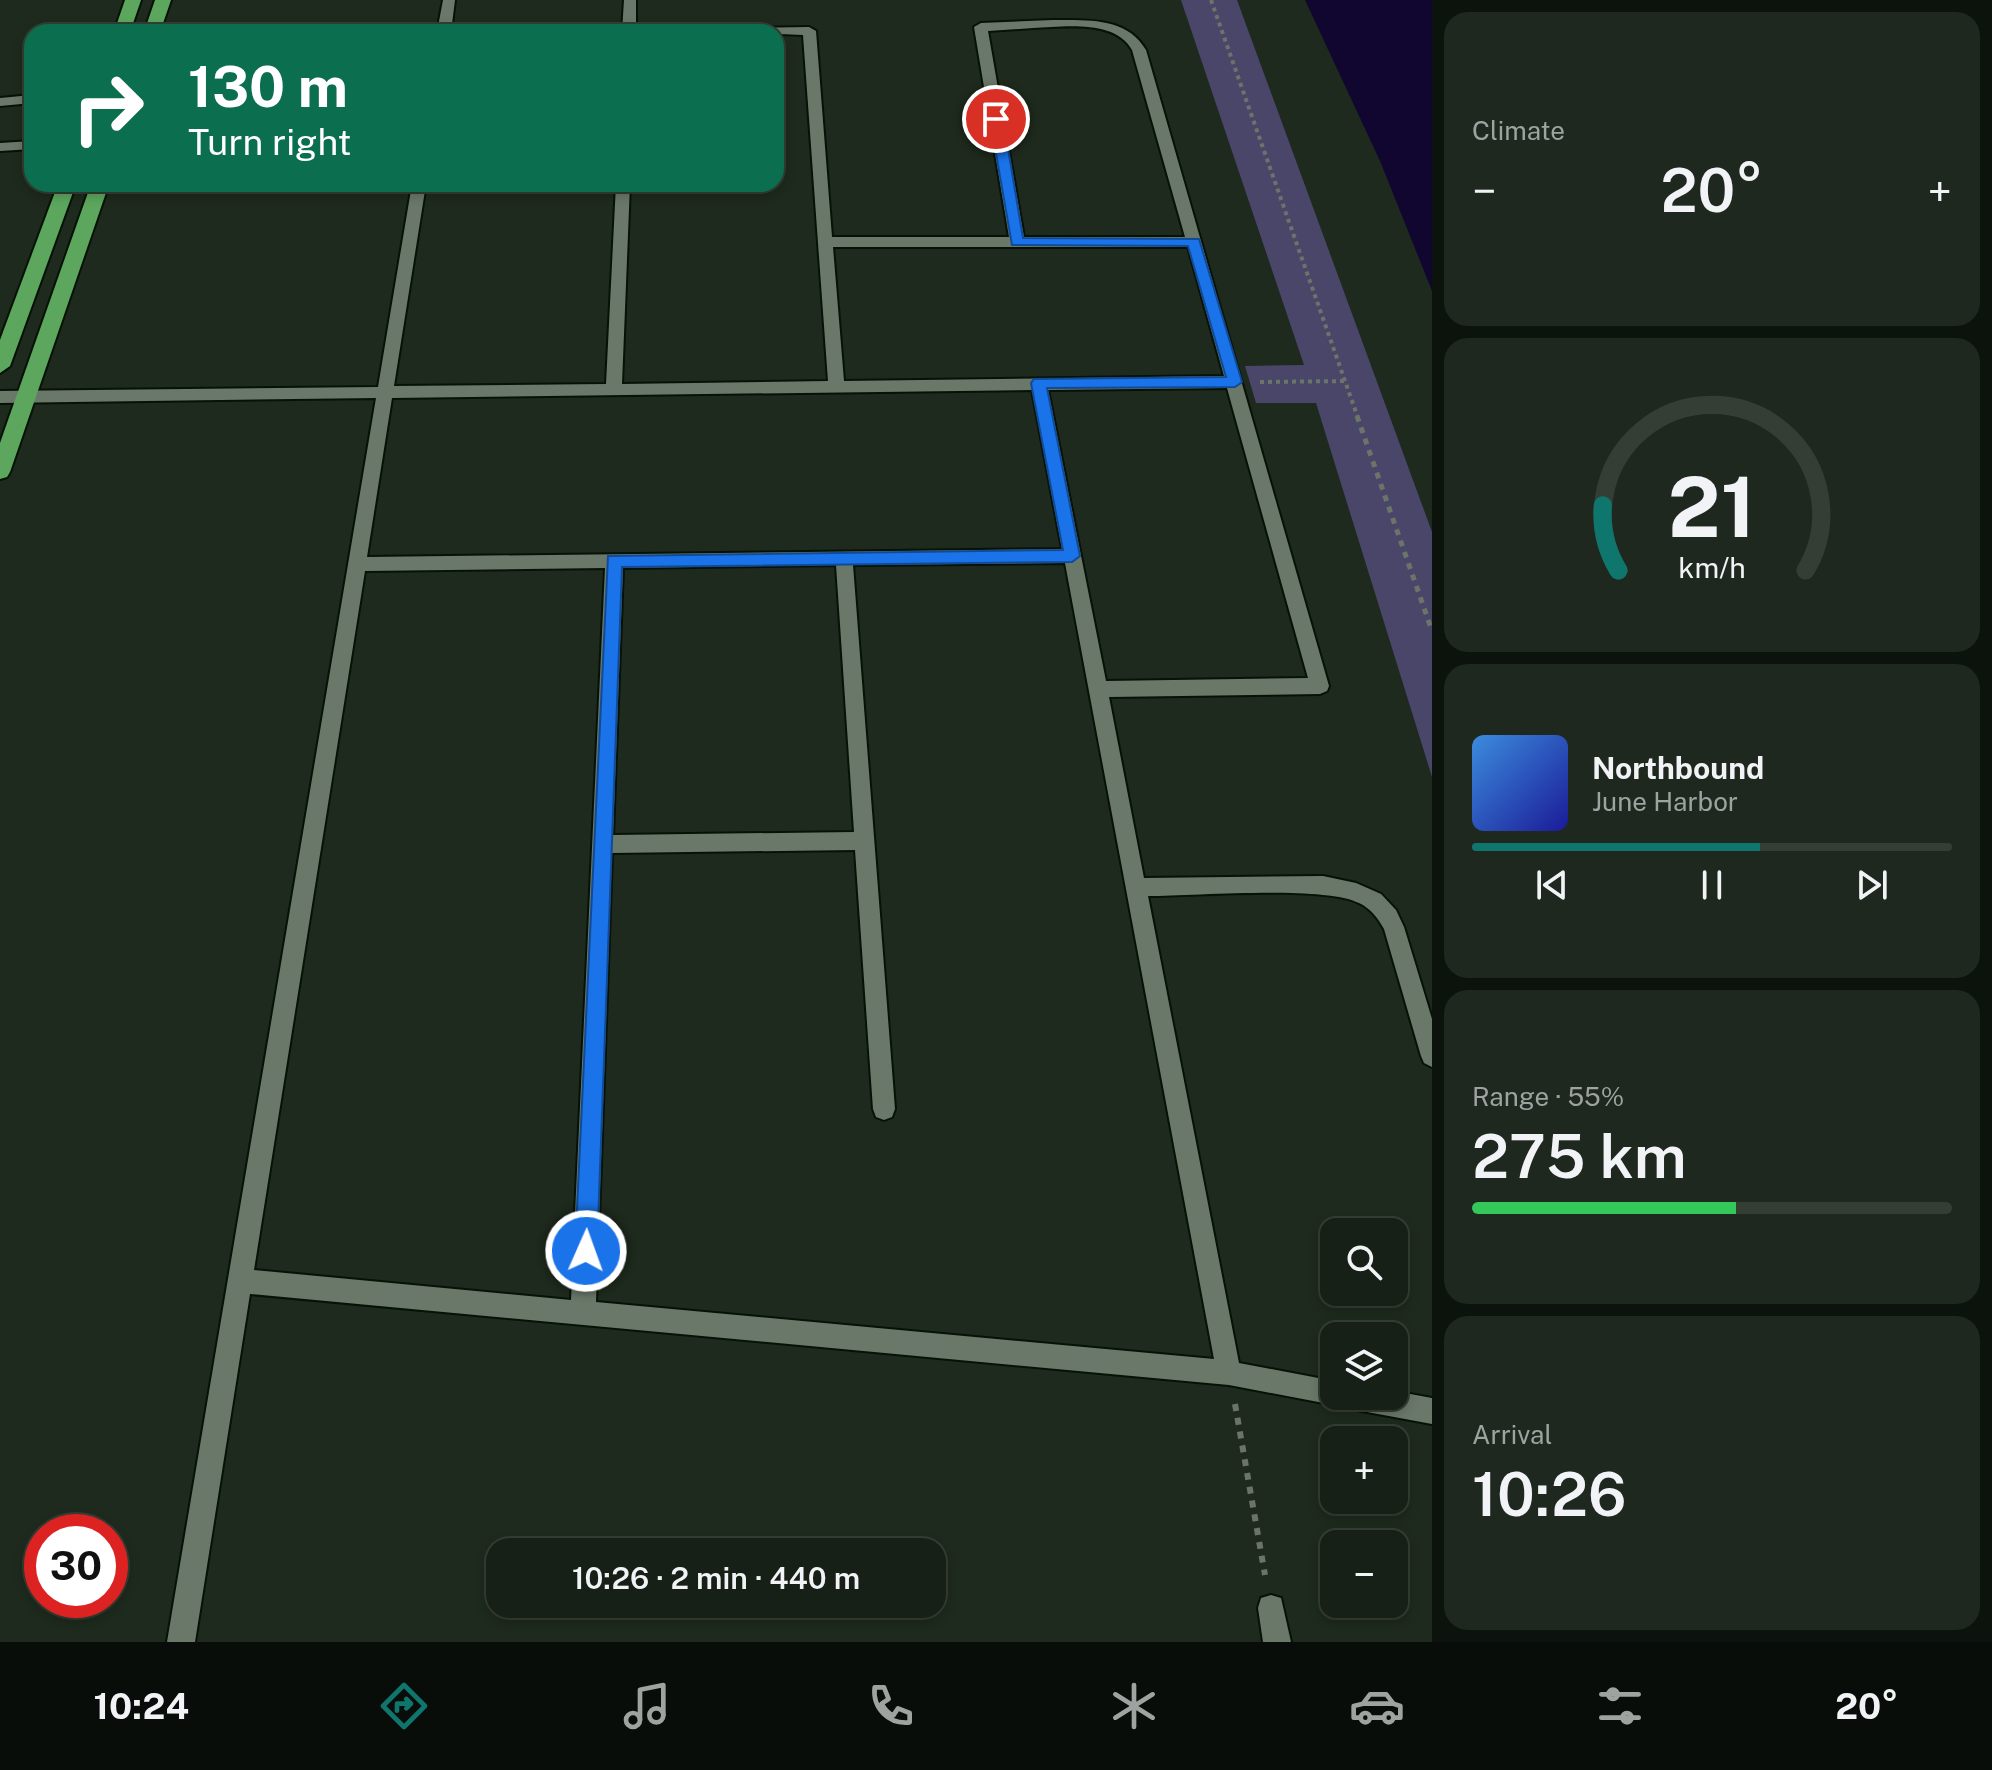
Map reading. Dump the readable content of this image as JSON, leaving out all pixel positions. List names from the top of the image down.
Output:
{
  "page": {
    "tile": [
      "Climate",
      ["Range · 55%", "275 km"],
      ["Arrival", "10:26"]
    ],
    "turn": ["130 m", "Turn right"],
    "heat": ["−", "20°", "+"],
    "song": ["Northbound", "June Harbor"],
    "map_buttons": ["+", "−"],
    "limit": "30",
    "trip": "10:26 · 2 min · 440 m",
    "tabs": ["10:24", "20°"],
    "gauge": ["21", "km/h"]
  }
}
